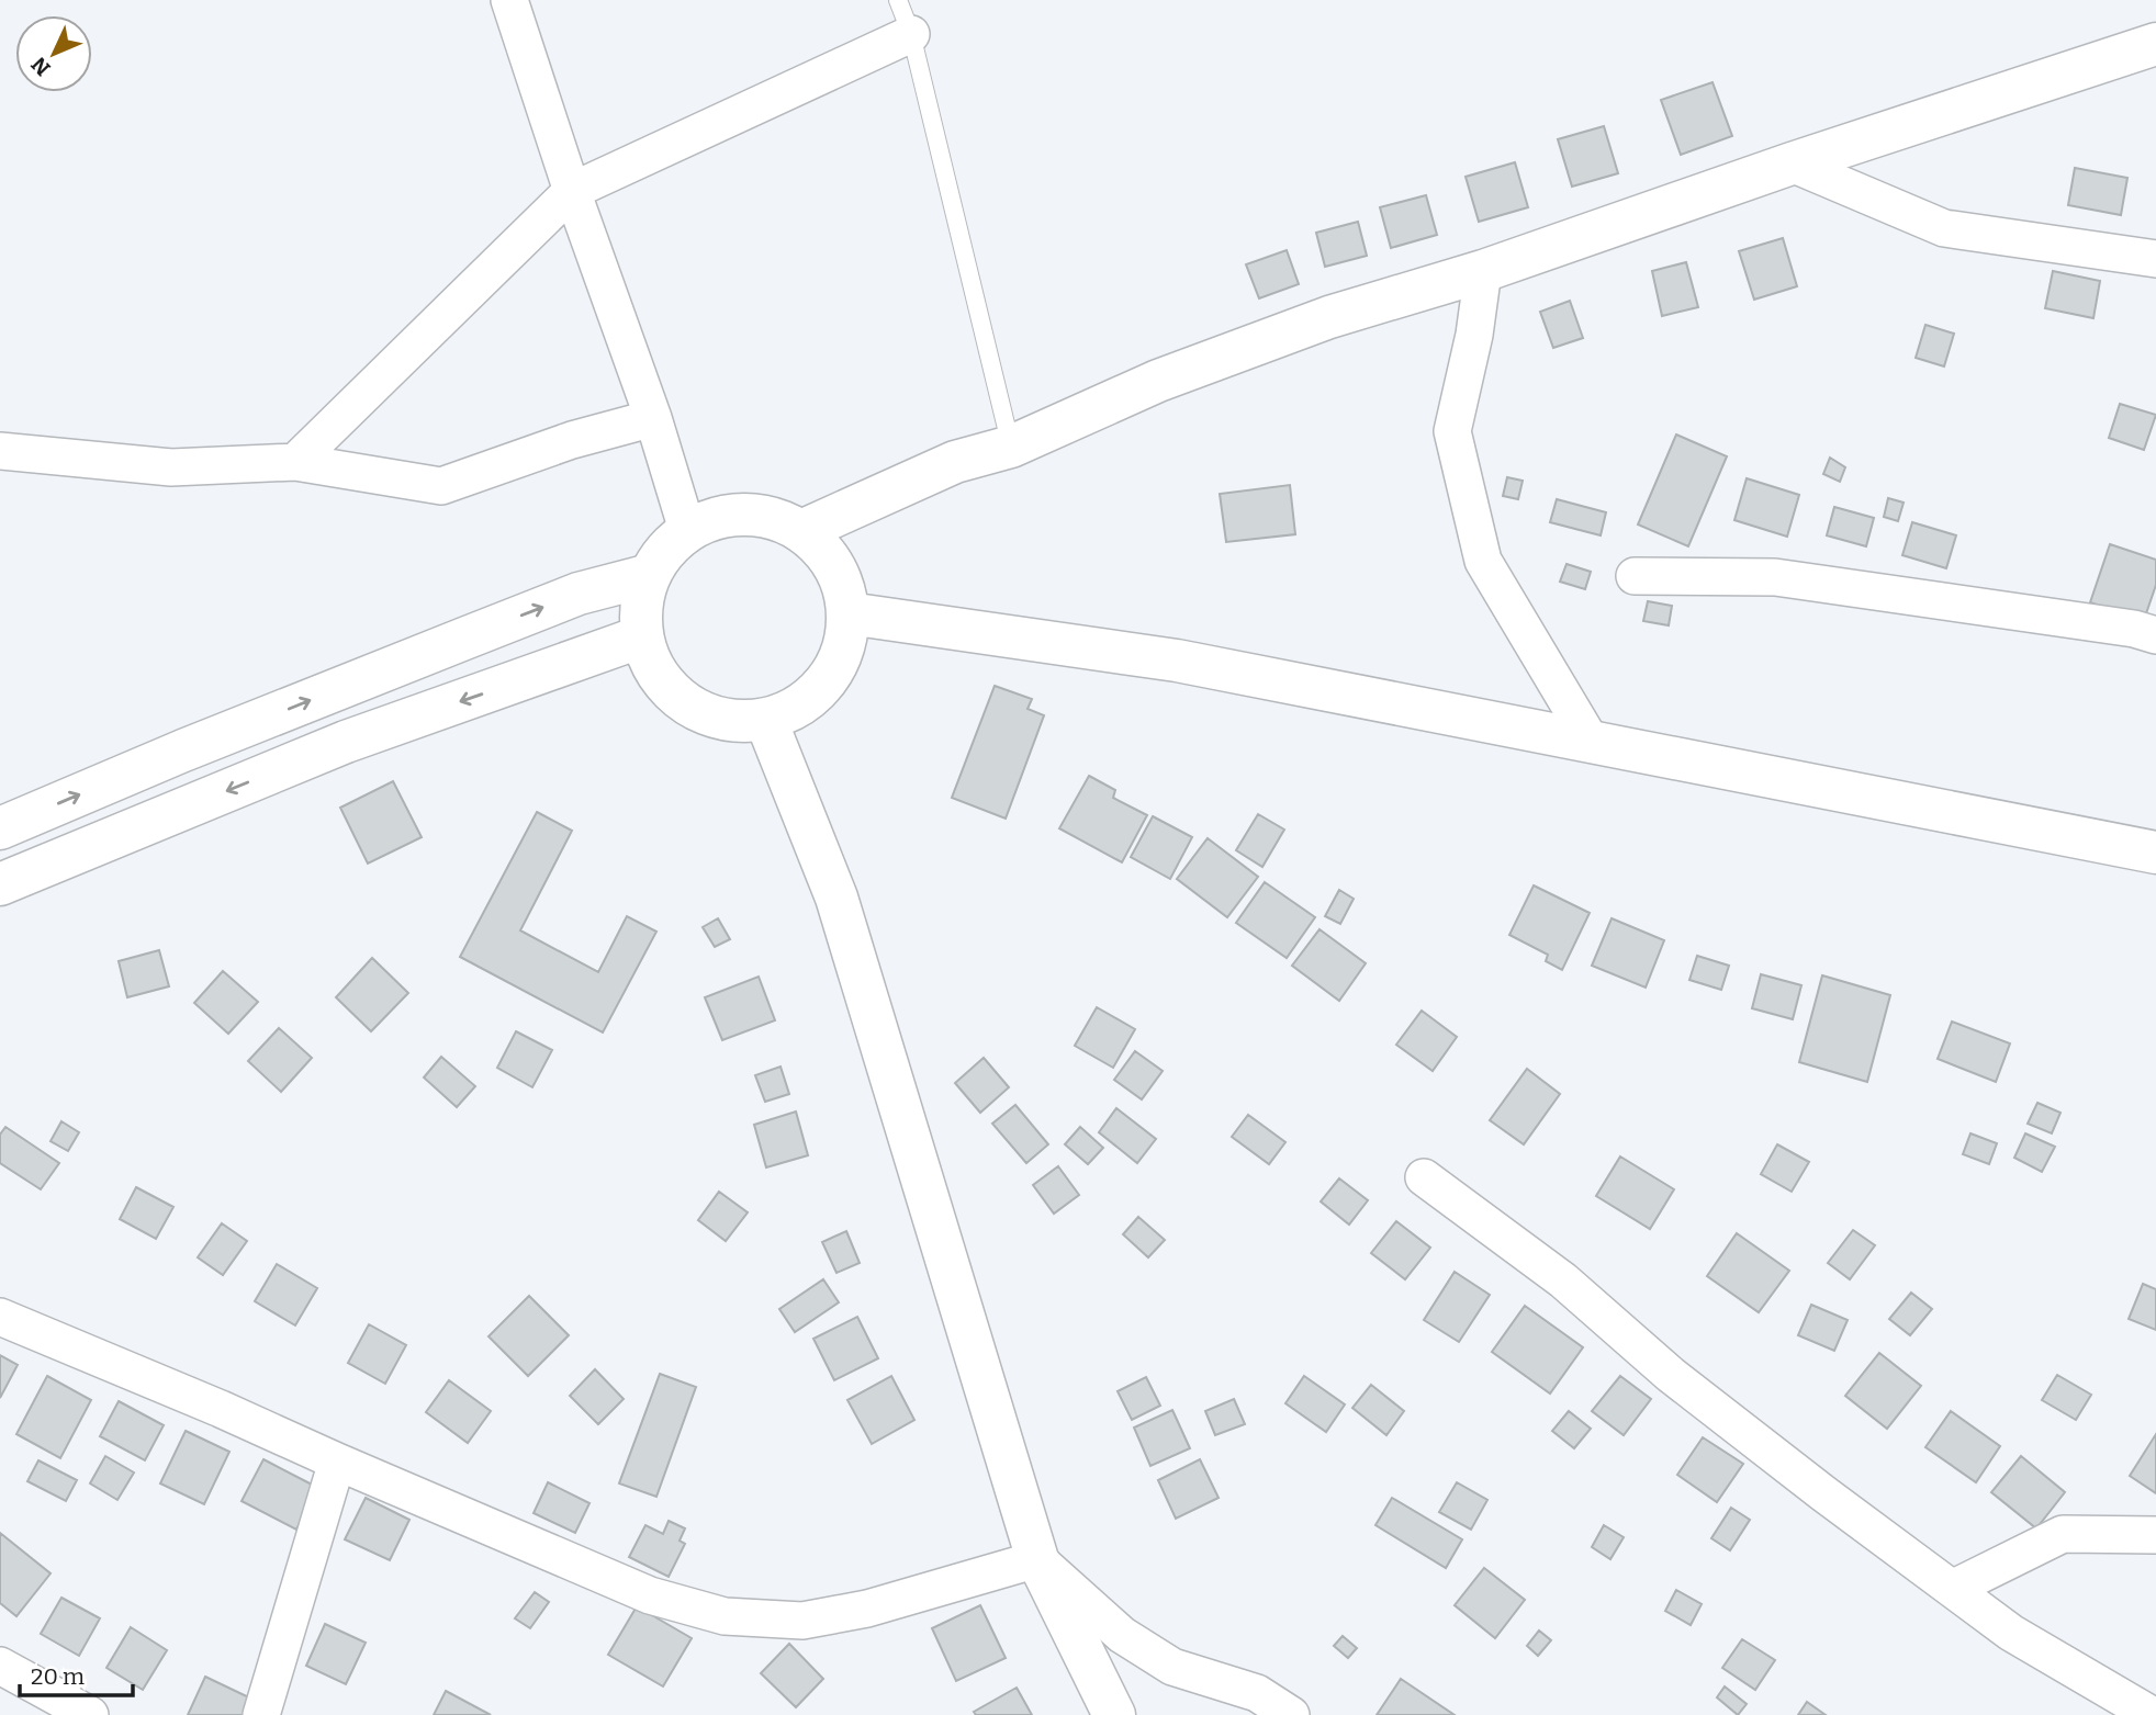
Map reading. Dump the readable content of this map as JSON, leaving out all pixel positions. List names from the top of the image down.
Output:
{
  "scale_bar": "20 m",
  "north": "bottom left"
}
